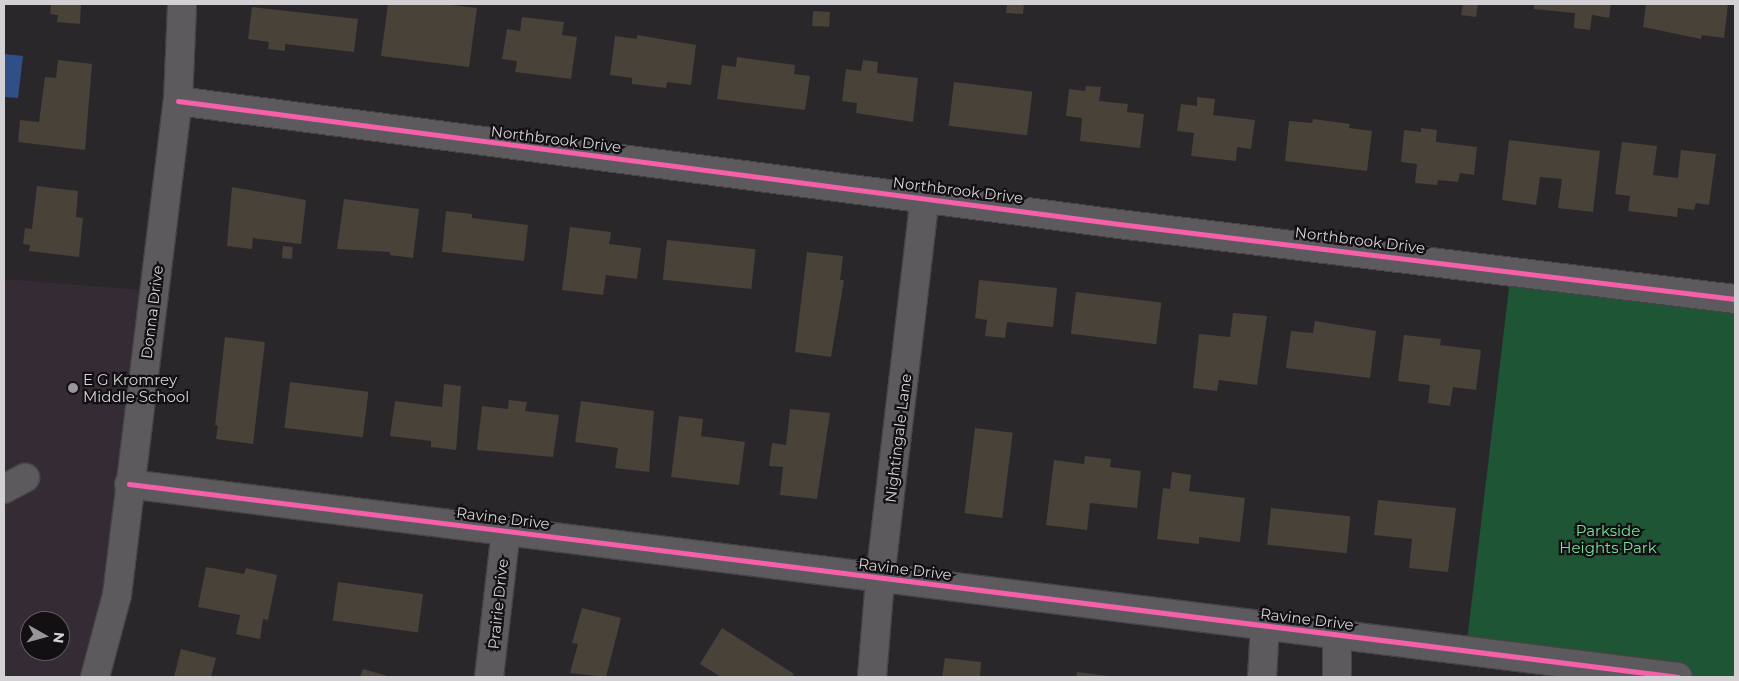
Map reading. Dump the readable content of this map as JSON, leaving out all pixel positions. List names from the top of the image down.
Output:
{
  "streets": {
    "street": [
      "Northbrook Drive",
      "Donna Drive",
      "Nightingale Lane",
      "Ravine Drive",
      "Prairie Drive"
    ]
  },
  "crossings": [
    ["Northbrook Drive", "Donna Drive"],
    ["Northbrook Drive", "Nightingale Lane"],
    ["Donna Drive", "Ravine Drive"],
    ["Nightingale Lane", "Ravine Drive"],
    ["Ravine Drive", "Prairie Drive"]
  ],
  "parks": ["Parkside Heights Park"],
  "places": ["E G Kromrey Middle School"],
  "north": "right"
}
